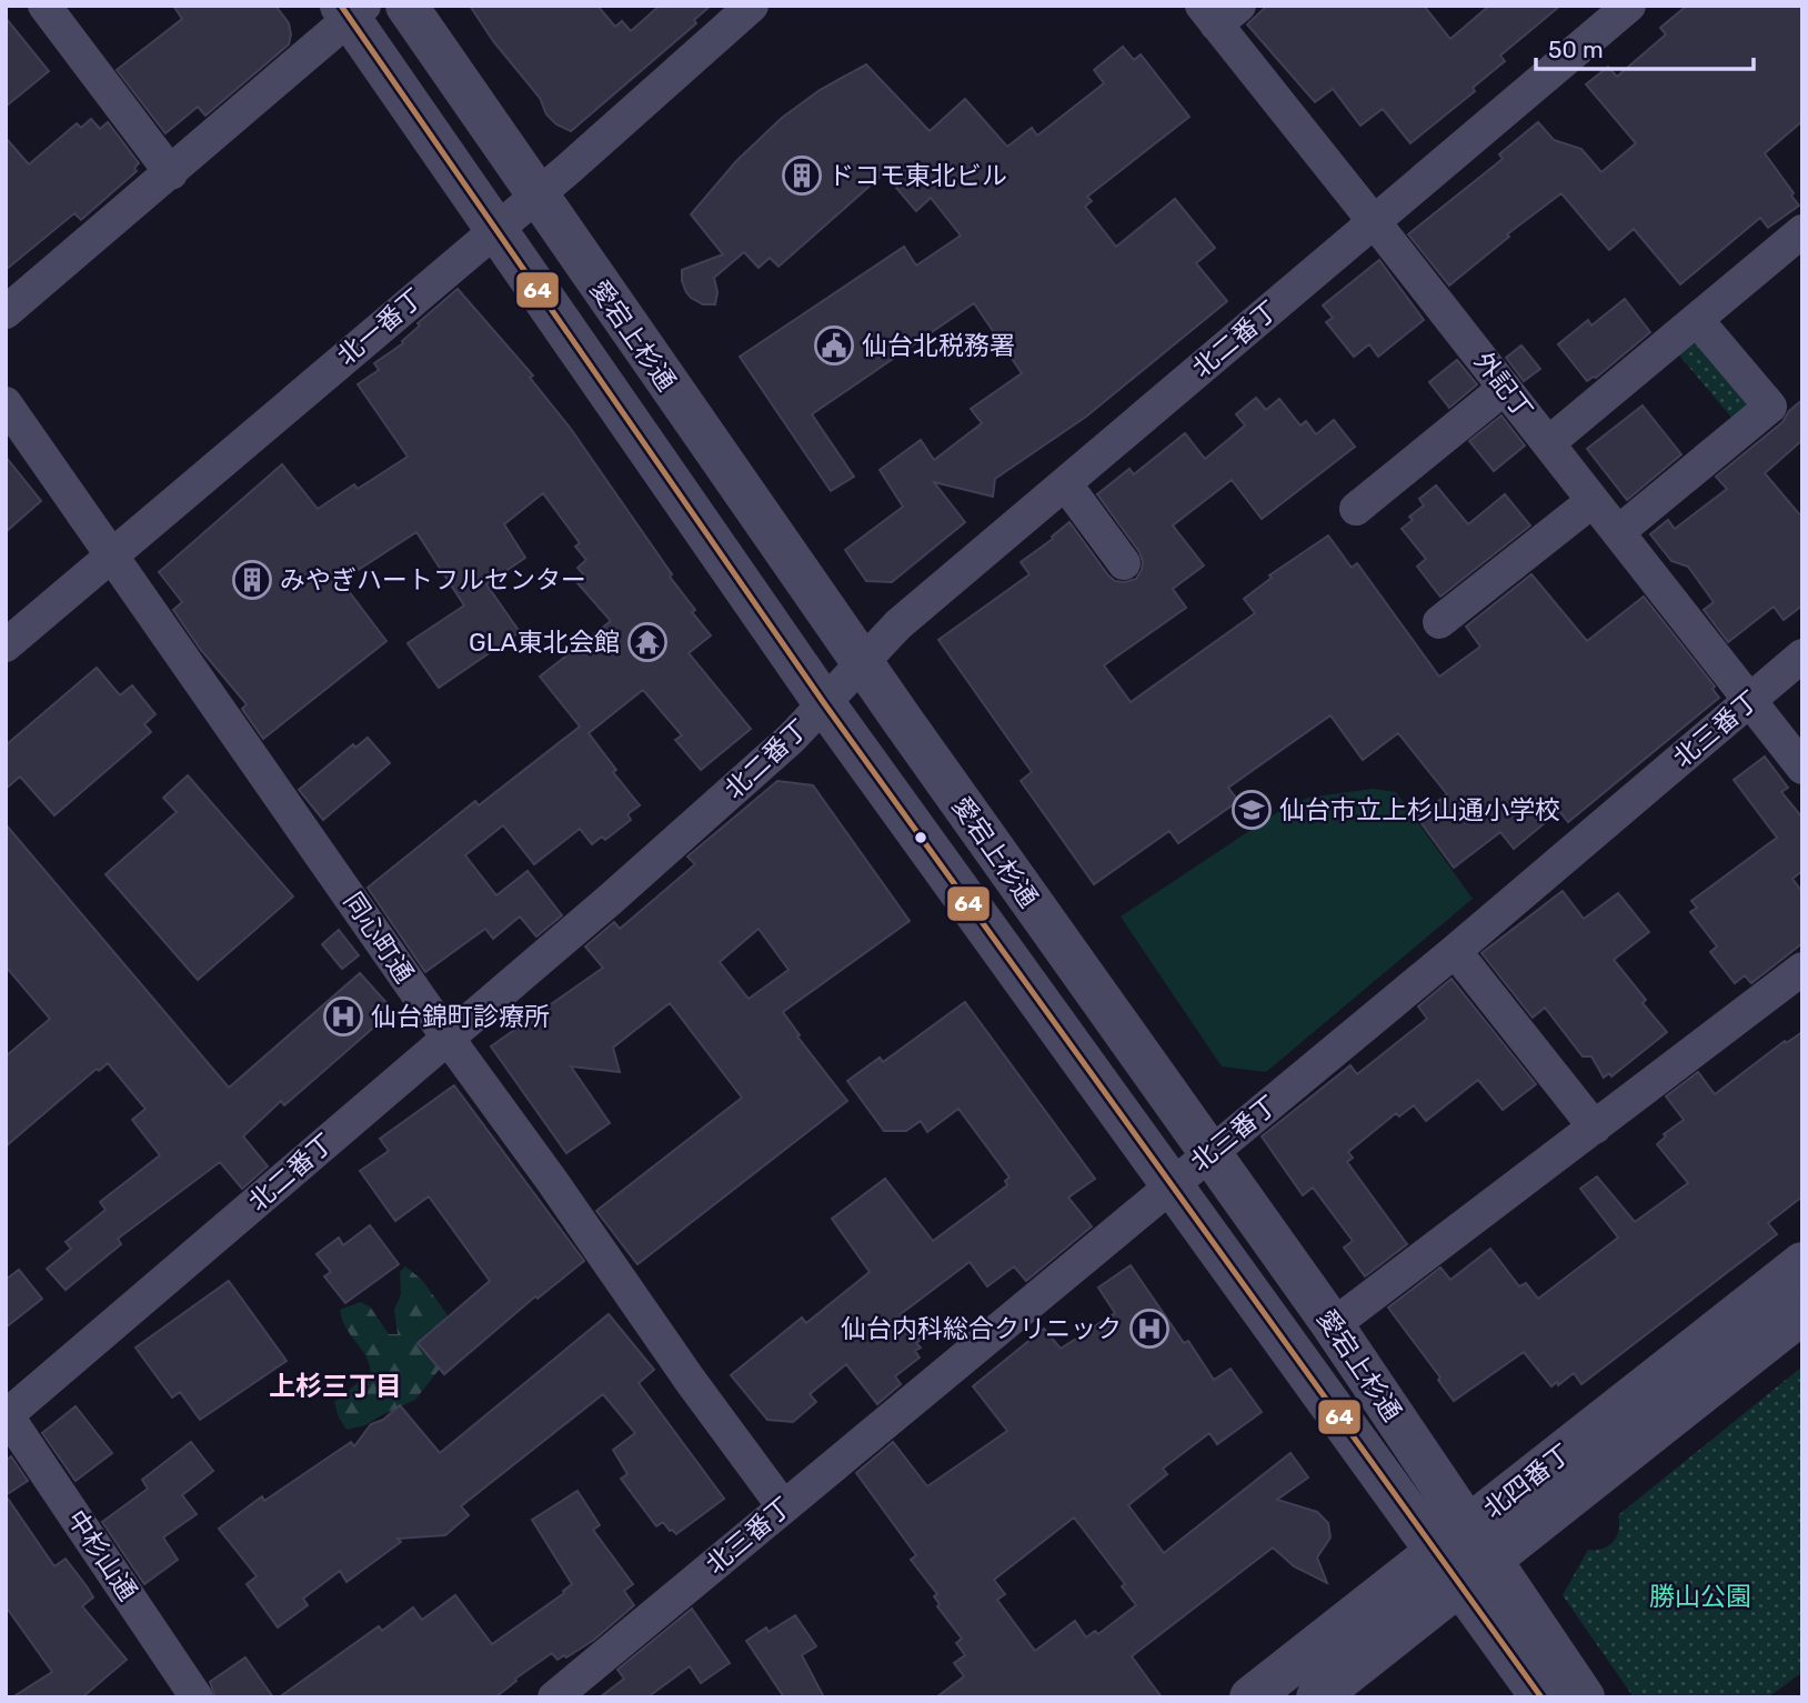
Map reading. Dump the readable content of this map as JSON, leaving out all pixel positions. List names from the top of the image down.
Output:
{
  "streets": {
    "street": [
      "北一番丁",
      "愛宕上杉通",
      "北二番丁",
      "外記丁",
      "北三番丁",
      "同心町通",
      "北四番丁",
      "中杉山通"
    ]
  },
  "crossings": [
    ["北一番丁", "愛宕上杉通"],
    ["北一番丁", "同心町通"],
    ["愛宕上杉通", "北二番丁"],
    ["愛宕上杉通", "北三番丁"],
    ["愛宕上杉通", "北四番丁"],
    ["北二番丁", "外記丁"],
    ["北二番丁", "同心町通"],
    ["北二番丁", "中杉山通"],
    ["外記丁", "北三番丁"],
    ["北三番丁", "同心町通"]
  ],
  "districts": ["上杉三丁目"],
  "parks": ["勝山公園"],
  "places": {
    "building": ["ドコモ東北ビル", "みやぎハートフルセンター"],
    "public building": ["仙台北税務署"],
    "temple": ["GLA東北会館"],
    "school or university": ["仙台市立上杉山通小学校"],
    "hospital": ["仙台錦町診療所", "仙台内科総合クリニック"]
  },
  "lines": ["transit line 64"],
  "scale_bar": "50 m"
}
